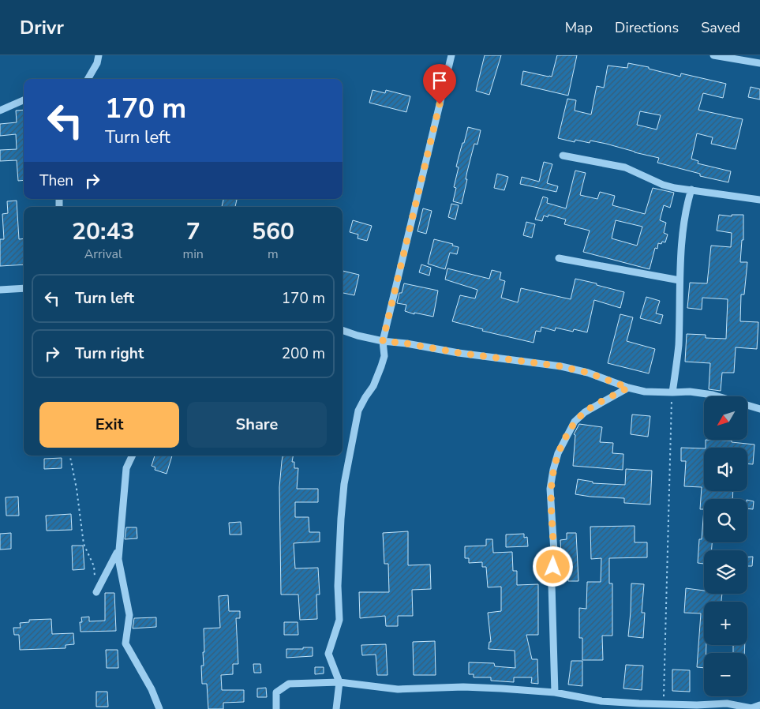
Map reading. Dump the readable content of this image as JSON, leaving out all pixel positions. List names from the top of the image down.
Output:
{
  "north": "bottom left",
  "page": {
    "header": "Drivr",
    "nav": ["Map", "Directions", "Saved"],
    "turn": ["170 m", "Turn left"],
    "then": "Then",
    "eta": [
      "20:43",
      "Arrival",
      "7",
      "min",
      "560",
      "m"
    ],
    "list": [
      {
        "name": "Turn left",
        "value": "170 m"
      },
      {
        "name": "Turn right",
        "value": "200 m"
      }
    ],
    "buttons": ["Exit", "Share"],
    "map_buttons": ["+", "−"]
  }
}
